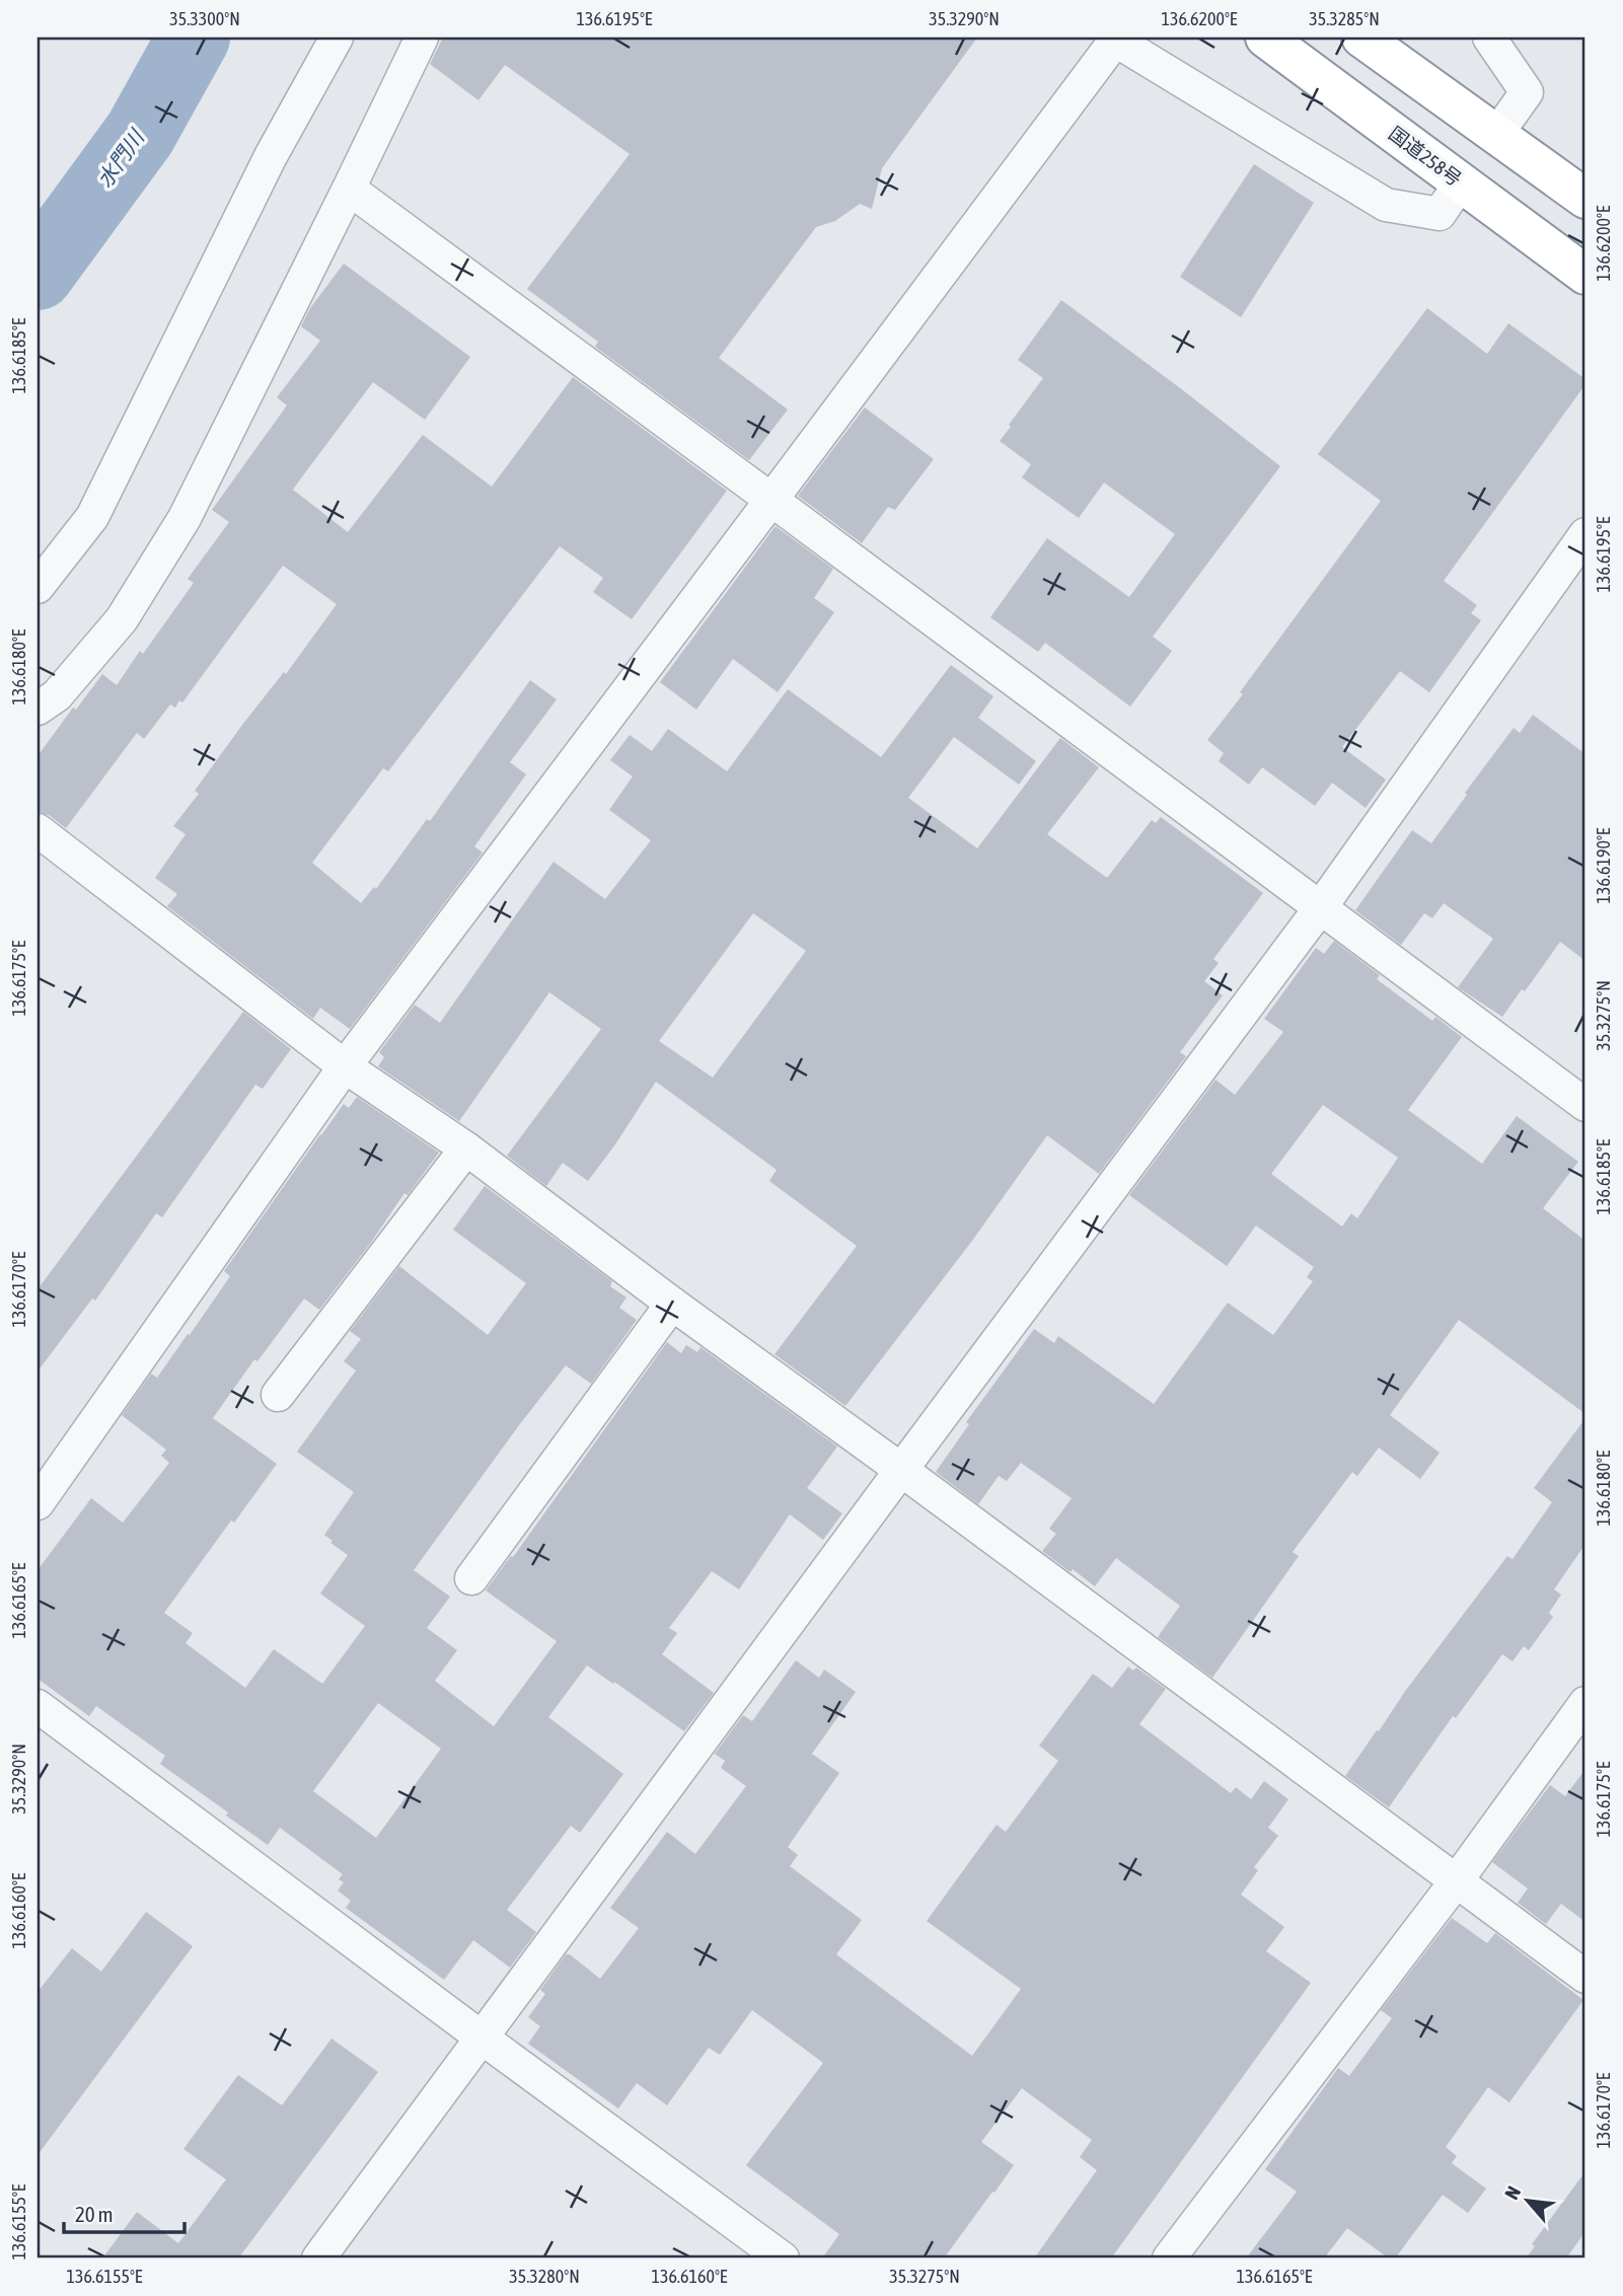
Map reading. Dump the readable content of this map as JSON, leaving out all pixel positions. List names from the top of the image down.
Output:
{
  "streets": {
    "highway": ["国道258号"]
  },
  "water": ["水門川"],
  "scale_bar": "20 m",
  "north": "top left",
  "coordinates": [
    "35.3300°N",
    "136.6195°E",
    "35.3290°N",
    "136.6200°E",
    "35.3285°N",
    "136.6185°E",
    "136.6180°E",
    "136.6190°E",
    "136.6175°E",
    "35.3275°N",
    "136.6170°E",
    "136.6165°E",
    "136.6160°E",
    "136.6155°E",
    "35.3280°N"
  ]
}
